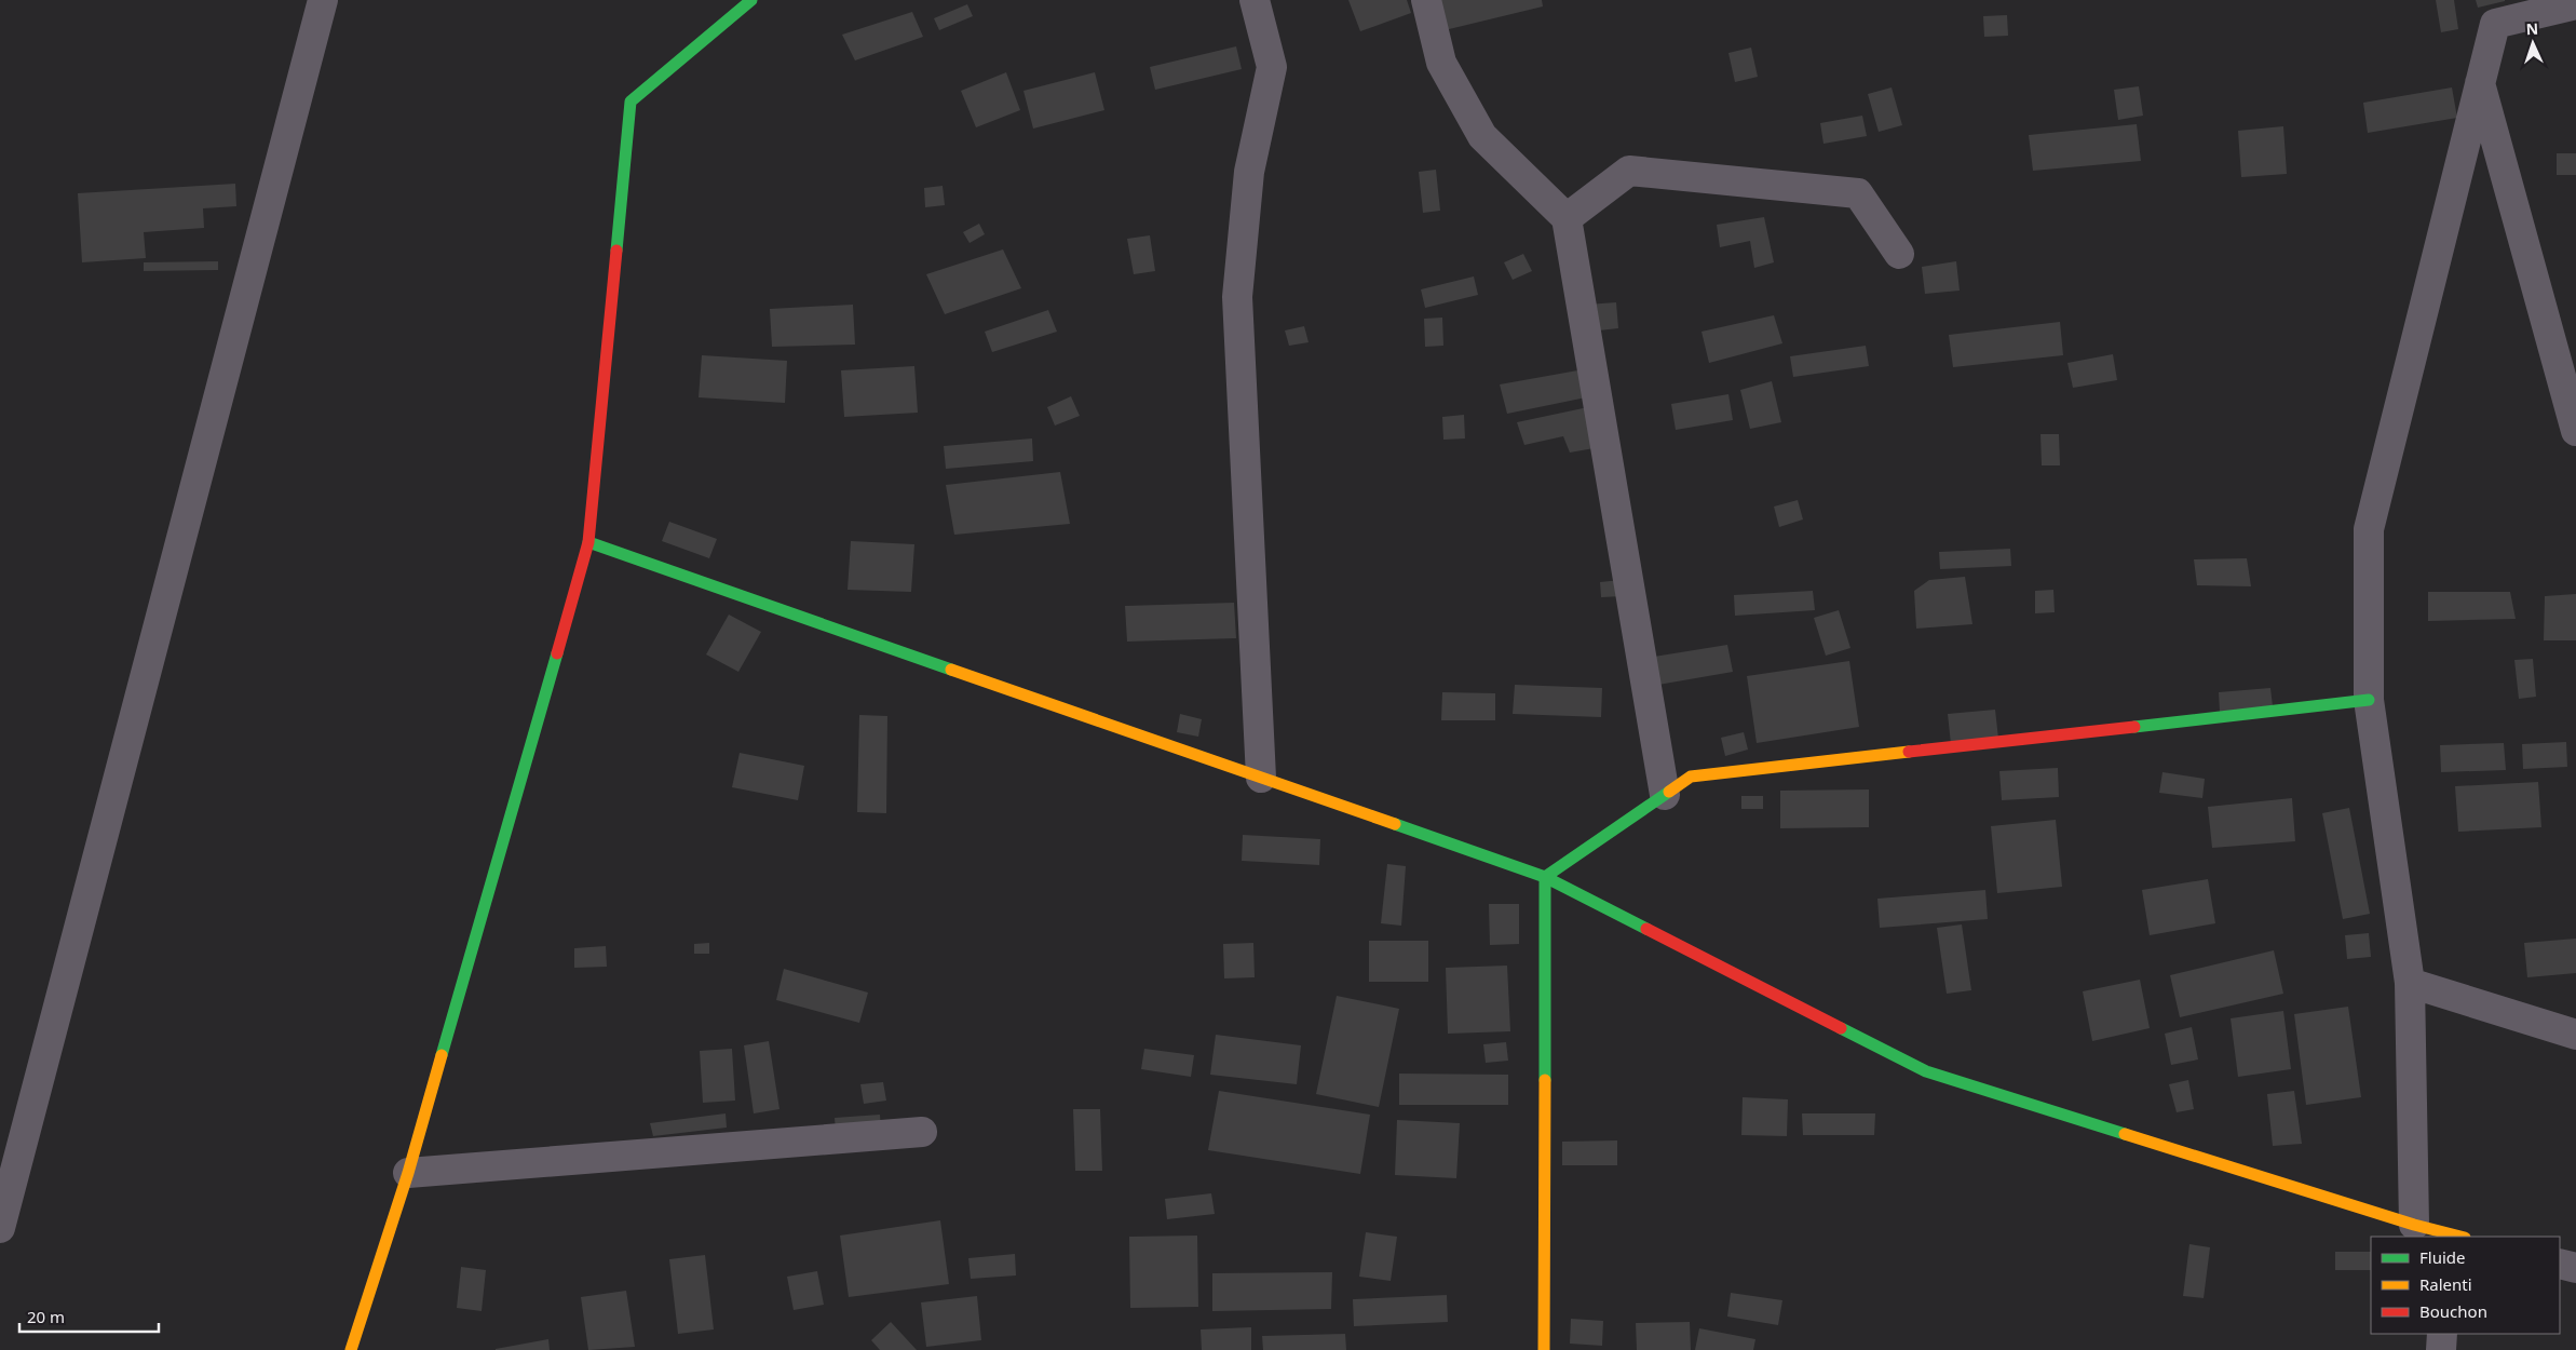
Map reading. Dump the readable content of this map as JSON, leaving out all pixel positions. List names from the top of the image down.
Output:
{
  "legend": ["Fluide", "Ralenti", "Bouchon"],
  "scale_bar": "20 m",
  "north": "top"
}
